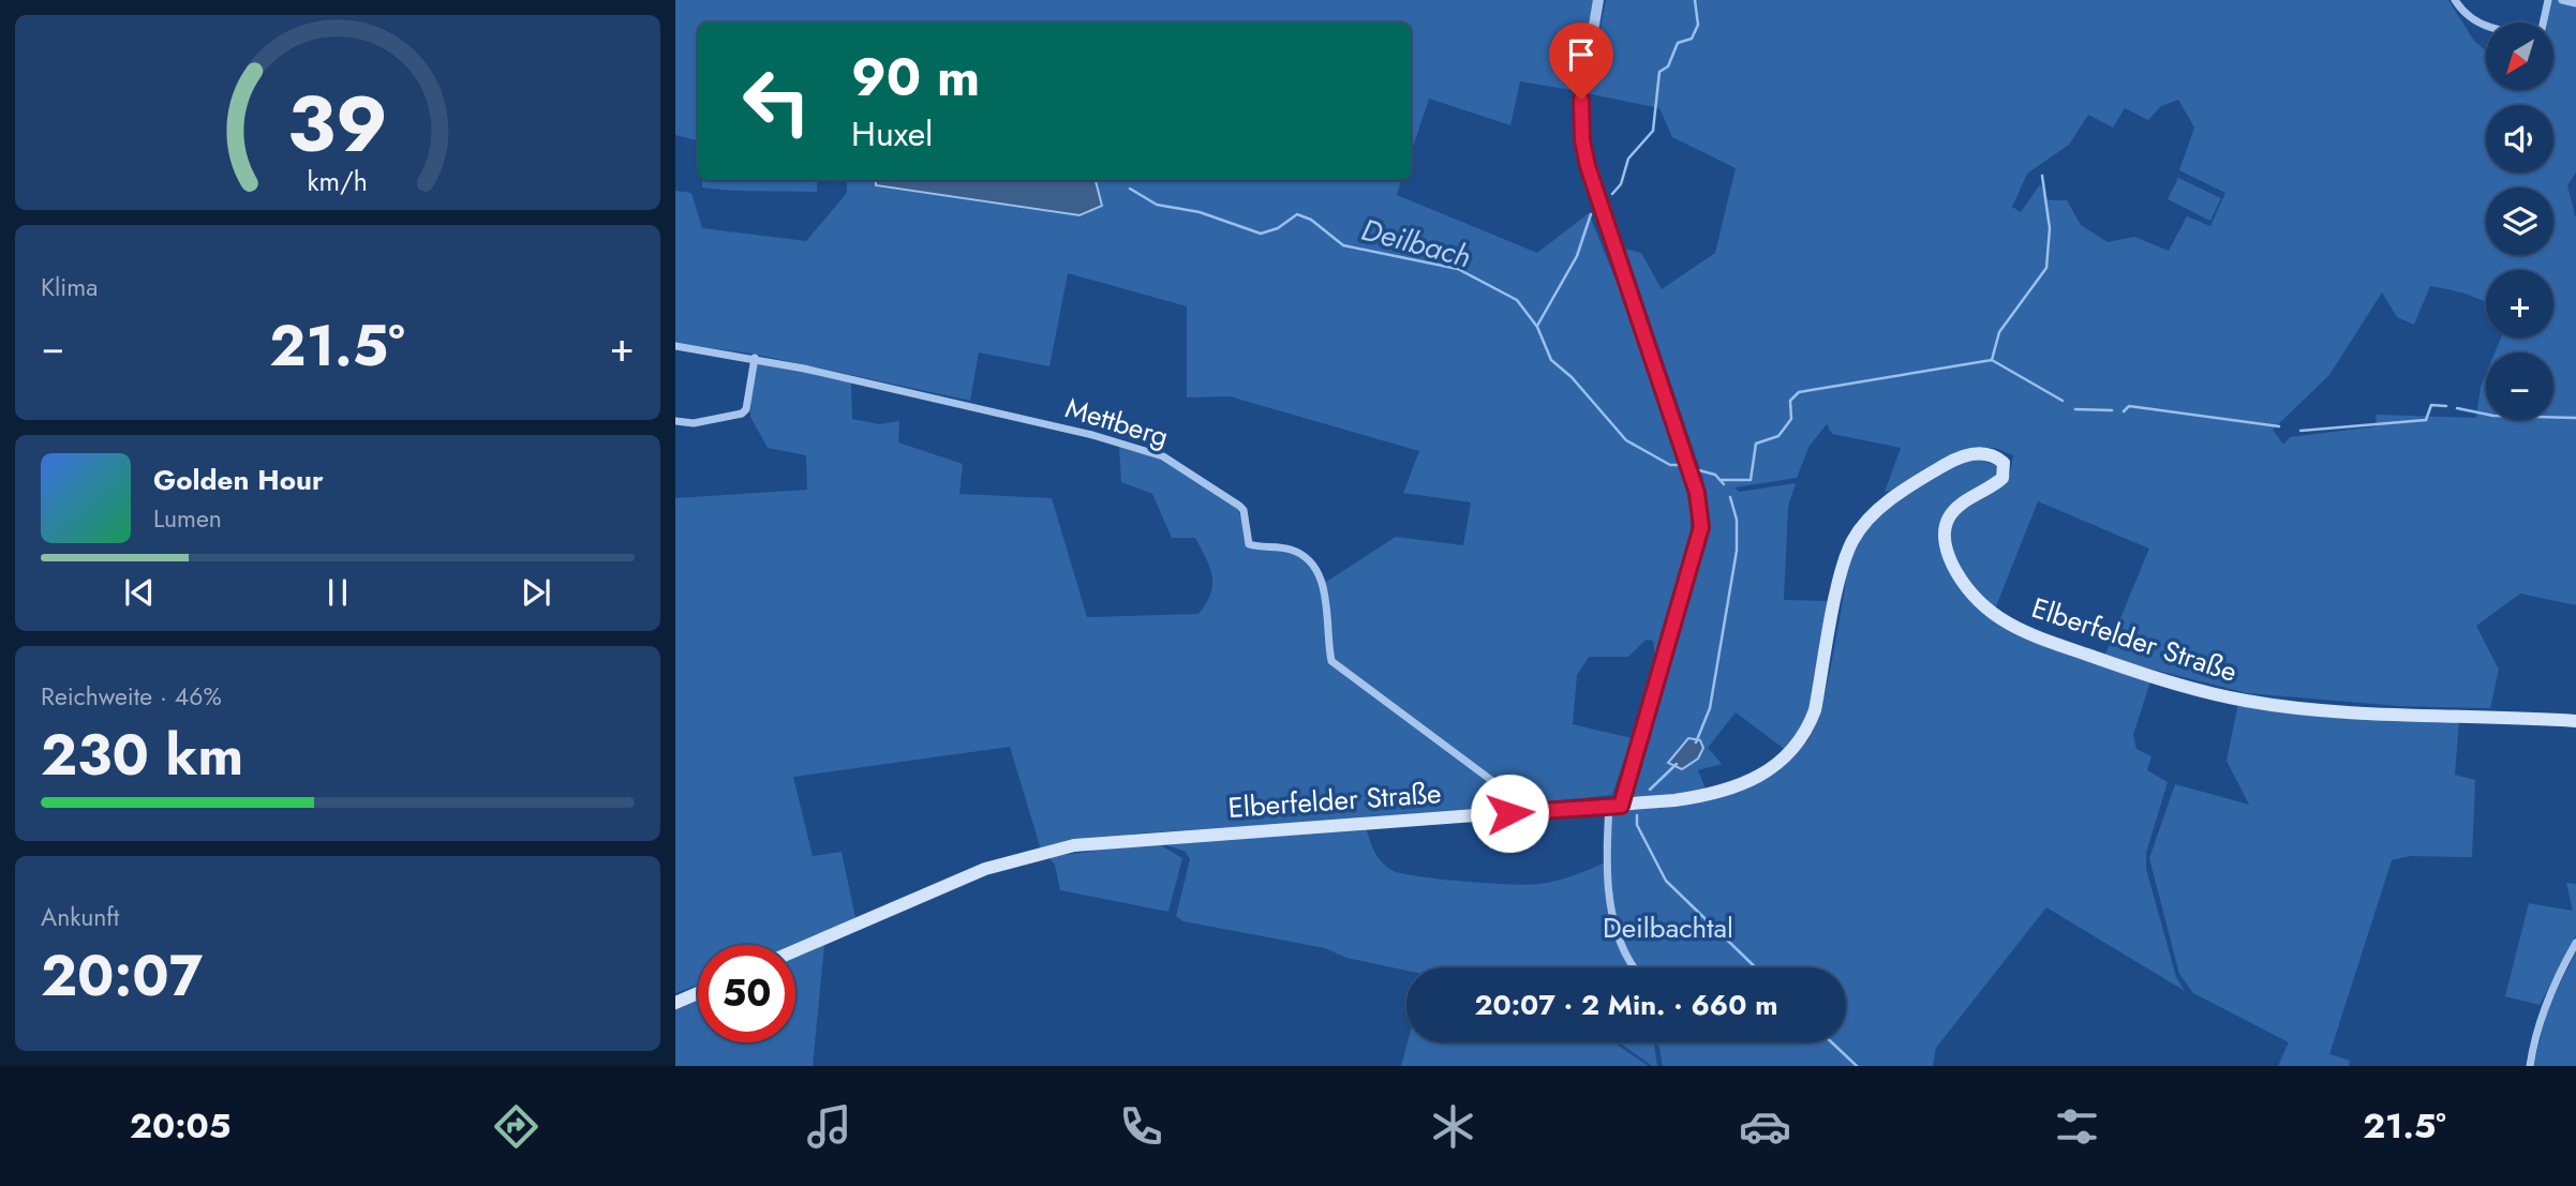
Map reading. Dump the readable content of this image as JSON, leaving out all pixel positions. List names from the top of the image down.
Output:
{
  "streets": {
    "main road": ["Elberfelder Straße"],
    "street": ["Mettberg"]
  },
  "crossings": [
    ["Mettberg", "Elberfelder Straße"]
  ],
  "water": ["Deilbach"],
  "parks": ["Deilbachtal"],
  "north": "bottom left",
  "page": {
    "map_buttons": ["+", "−"],
    "turn": ["90 m", "Huxel"],
    "tile": [
      "Klima",
      ["Reichweite · 46%", "230 km"],
      ["Ankunft", "20:07"]
    ],
    "heat": ["−", "21.5°", "+"],
    "song": ["Golden Hour", "Lumen"],
    "limit": "50",
    "trip": "20:07 · 2 Min. · 660 m",
    "tabs": ["20:05", "21.5°"],
    "gauge": ["39", "km/h"]
  }
}
